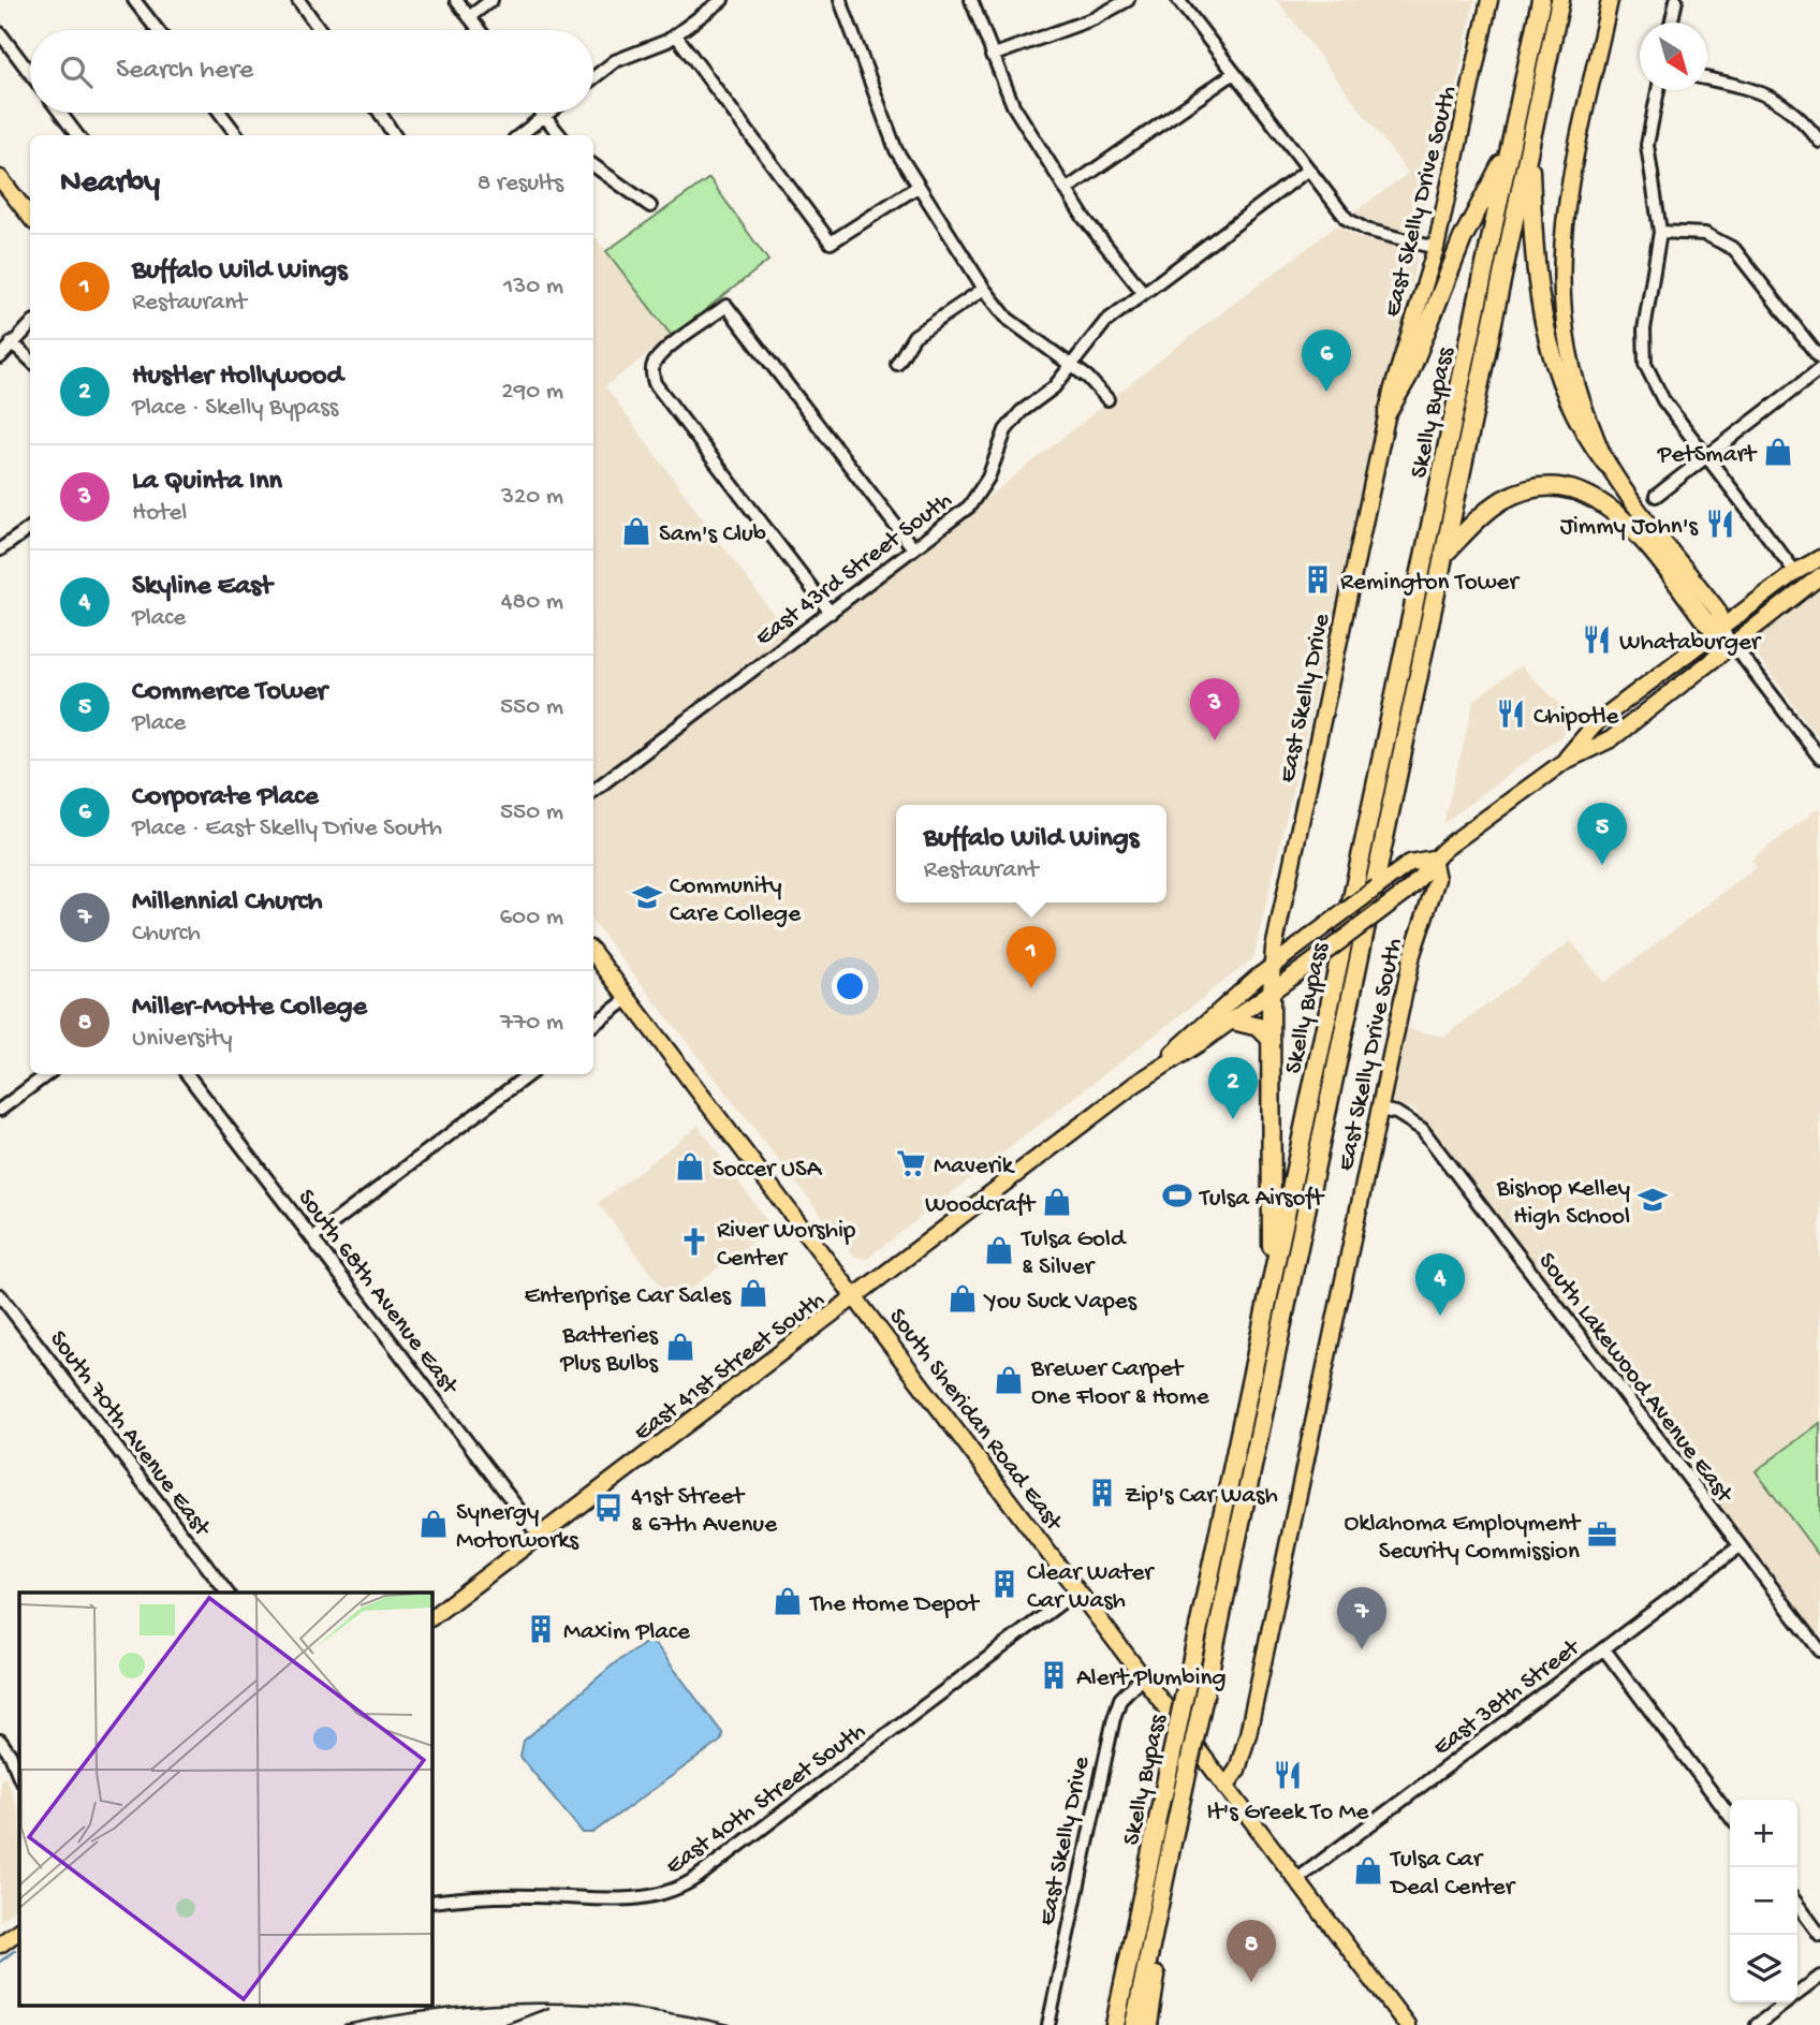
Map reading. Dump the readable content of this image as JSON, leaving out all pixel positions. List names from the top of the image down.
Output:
{
  "streets": {
    "highway": ["Skelly Bypass"],
    "main road": [
      "East Skelly Drive South",
      "East Skelly Drive",
      "East 41st Street South",
      "South Sheridan Road East"
    ],
    "street": [
      "East 43rd Street South",
      "South 68th Avenue East",
      "South Lakewood Avenue East",
      "South 70th Avenue East",
      "East 38th Street",
      "East 40th Street South"
    ]
  },
  "crossings": [
    ["East Skelly Drive South", "East Skelly Drive"],
    ["East Skelly Drive South", "East 41st Street South"],
    ["East Skelly Drive South", "South Lakewood Avenue East"],
    ["East Skelly Drive South", "South Sheridan Road East"],
    ["East Skelly Drive", "East 41st Street South"],
    ["East Skelly Drive", "South Sheridan Road East"],
    ["South 68th Avenue East", "East 41st Street South"],
    ["East 41st Street South", "South Sheridan Road East"],
    ["South Lakewood Avenue East", "East 38th Street"],
    ["South Sheridan Road East", "East 38th Street"],
    ["South Sheridan Road East", "East 40th Street South"]
  ],
  "places": {
    "shop": [
      "PetSmart",
      "Sam's Club",
      "Soccer USA",
      "Woodcraft",
      "Tulsa Gold & Silver",
      "Enterprise Car Sales",
      "You Suck Vapes",
      "Batteries Plus Bulbs",
      "Brewer Carpet One Floor & Home",
      "Synergy Motorworks",
      "The Home Depot",
      "Tulsa Car Deal Center"
    ],
    "restaurant": [
      "Jimmy John's",
      "Whataburger",
      "Chipotle",
      "It's Greek To Me"
    ],
    "building": [
      "Remington Tower",
      "Zip's Car Wash",
      "Clear Water Car Wash",
      "Maxim Place",
      "Alert Plumbing"
    ],
    "school or university": ["Community Care College", "Bishop Kelley High School"],
    "supermarket": ["Maverik"],
    "sports": ["Tulsa Airsoft"],
    "church": ["River Worship Center"],
    "bus stop": ["41st Street & 67th Avenue"],
    "office": ["Oklahoma Employment Security Commission"]
  },
  "north": "bottom right",
  "page": {
    "search": "Search here",
    "heading": ["Nearby", "8 results"],
    "list": [
      {
        "mark": "1",
        "name": "Buffalo Wild Wings",
        "note": "Restaurant",
        "value": "130 m"
      },
      {
        "mark": "2",
        "name": "Hustler Hollywood",
        "note": "Place · Skelly Bypass",
        "value": "290 m"
      },
      {
        "mark": "3",
        "name": "La Quinta Inn",
        "note": "Hotel",
        "value": "320 m"
      },
      {
        "mark": "4",
        "name": "Skyline East",
        "note": "Place",
        "value": "480 m"
      },
      {
        "mark": "5",
        "name": "Commerce Tower",
        "note": "Place",
        "value": "550 m"
      },
      {
        "mark": "6",
        "name": "Corporate Place",
        "note": "Place · East Skelly Drive South",
        "value": "550 m"
      },
      {
        "mark": "7",
        "name": "Millennial Church",
        "note": "Church",
        "value": "600 m"
      },
      {
        "mark": "8",
        "name": "Miller-Motte College",
        "note": "University",
        "value": "770 m"
      }
    ],
    "pins": [
      "6",
      "3",
      "5",
      "1",
      "2",
      "4",
      "7",
      "8"
    ],
    "popup": ["Buffalo Wild Wings", "Restaurant"],
    "map_buttons": ["+", "−"]
  }
}
